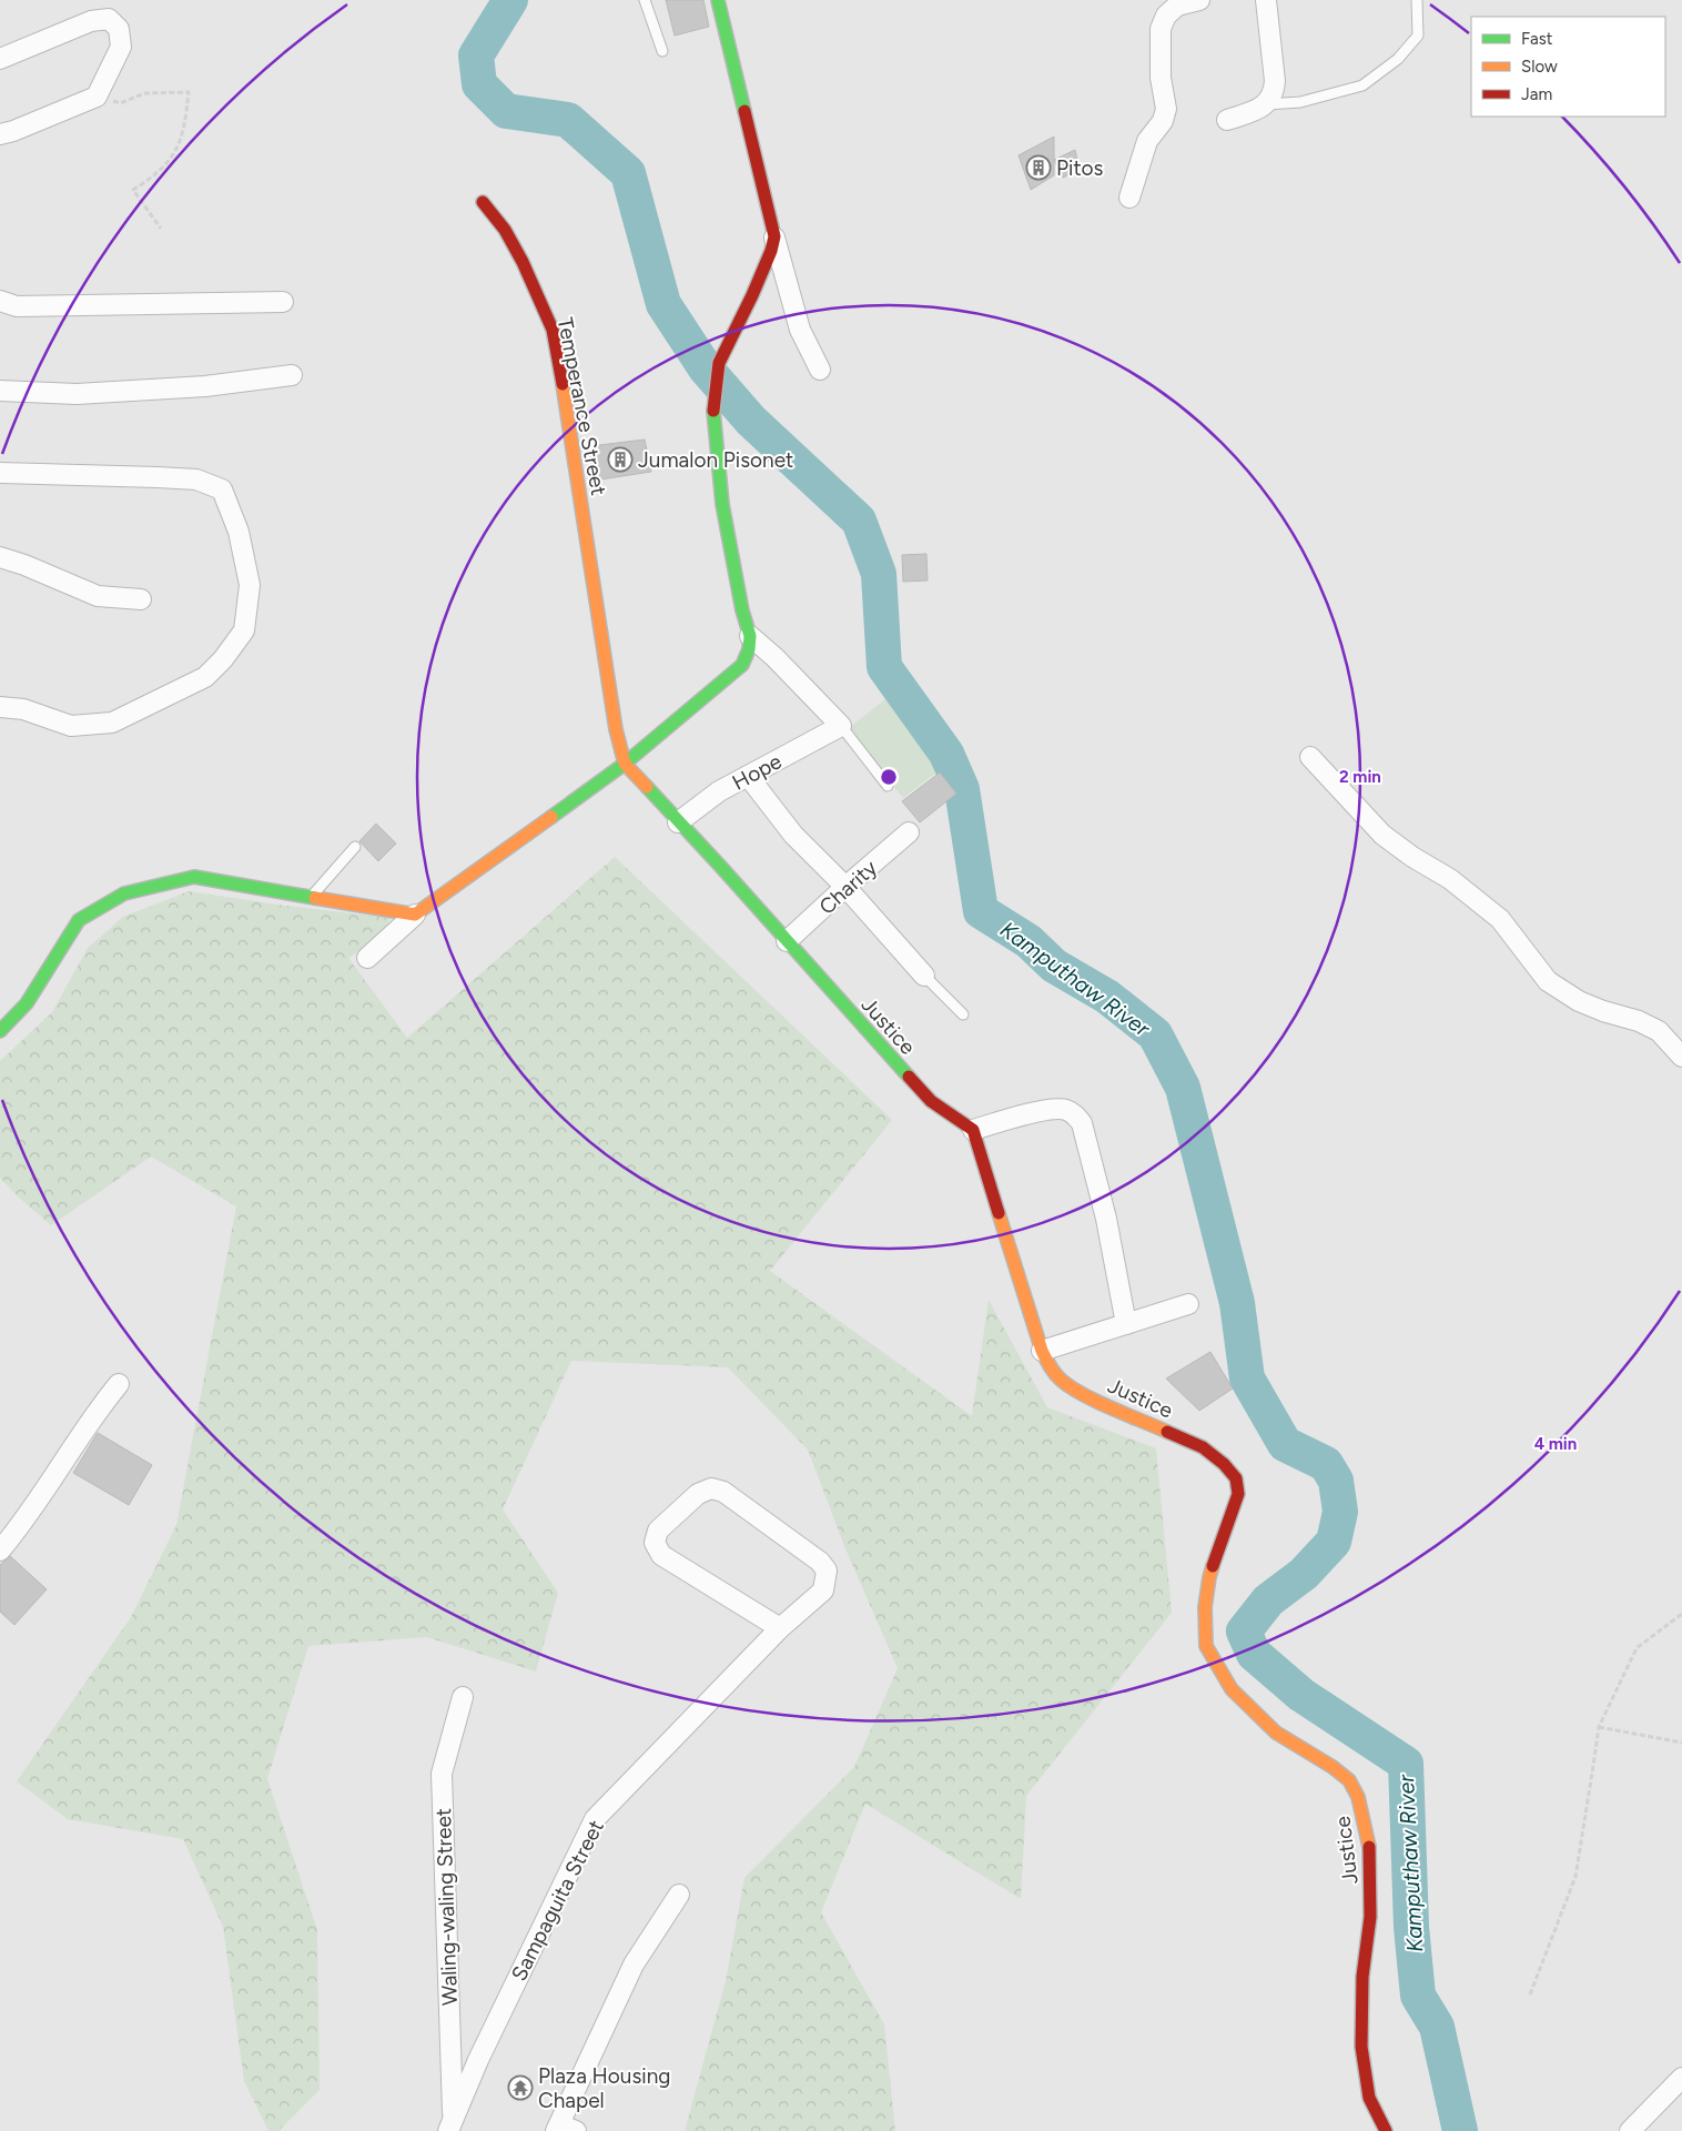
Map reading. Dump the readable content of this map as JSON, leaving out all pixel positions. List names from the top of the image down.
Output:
{
  "streets": {
    "street": [
      "Temperance Street",
      "Hope",
      "Charity",
      "Justice",
      "Sampaguita Street",
      "Waling-waling Street"
    ]
  },
  "crossings": [
    ["Temperance Street", "Justice"],
    ["Hope", "Justice"],
    ["Charity", "Justice"],
    ["Sampaguita Street", "Waling-waling Street"]
  ],
  "water": ["Kamputhaw River"],
  "places": {
    "building": ["Pitos", "Jumalon Pisonet"],
    "temple": ["Plaza Housing Chapel"]
  },
  "legend": ["Fast", "Slow", "Jam"],
  "rings": ["2 min", "4 min"]
}
